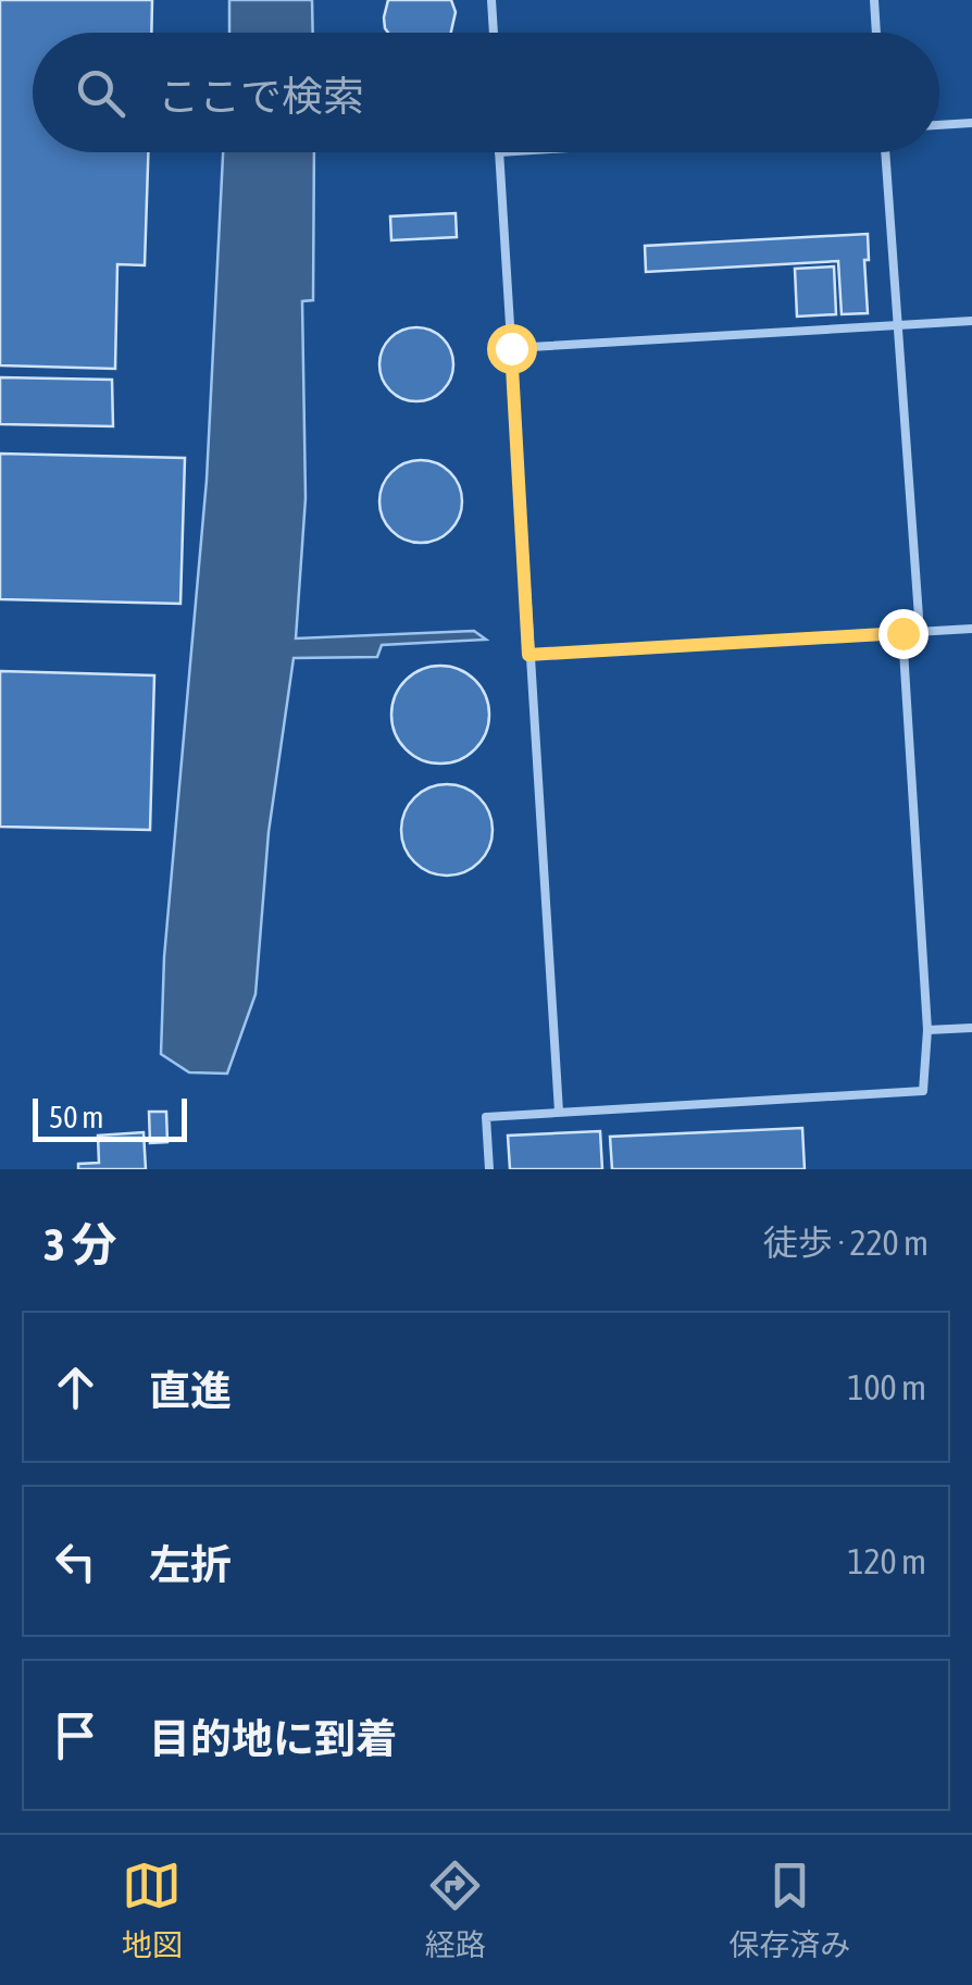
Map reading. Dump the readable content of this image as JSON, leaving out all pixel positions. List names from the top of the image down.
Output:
{
  "scale_bar": "50 m",
  "page": {
    "search": "ここで検索",
    "scale": "50 m",
    "heading": ["3 分", "徒歩 · 220 m"],
    "list": [
      ["直進", "100 m"],
      ["左折", "120 m"],
      "目的地に到着"
    ],
    "nav": ["地図", "経路", "保存済み"]
  }
}
